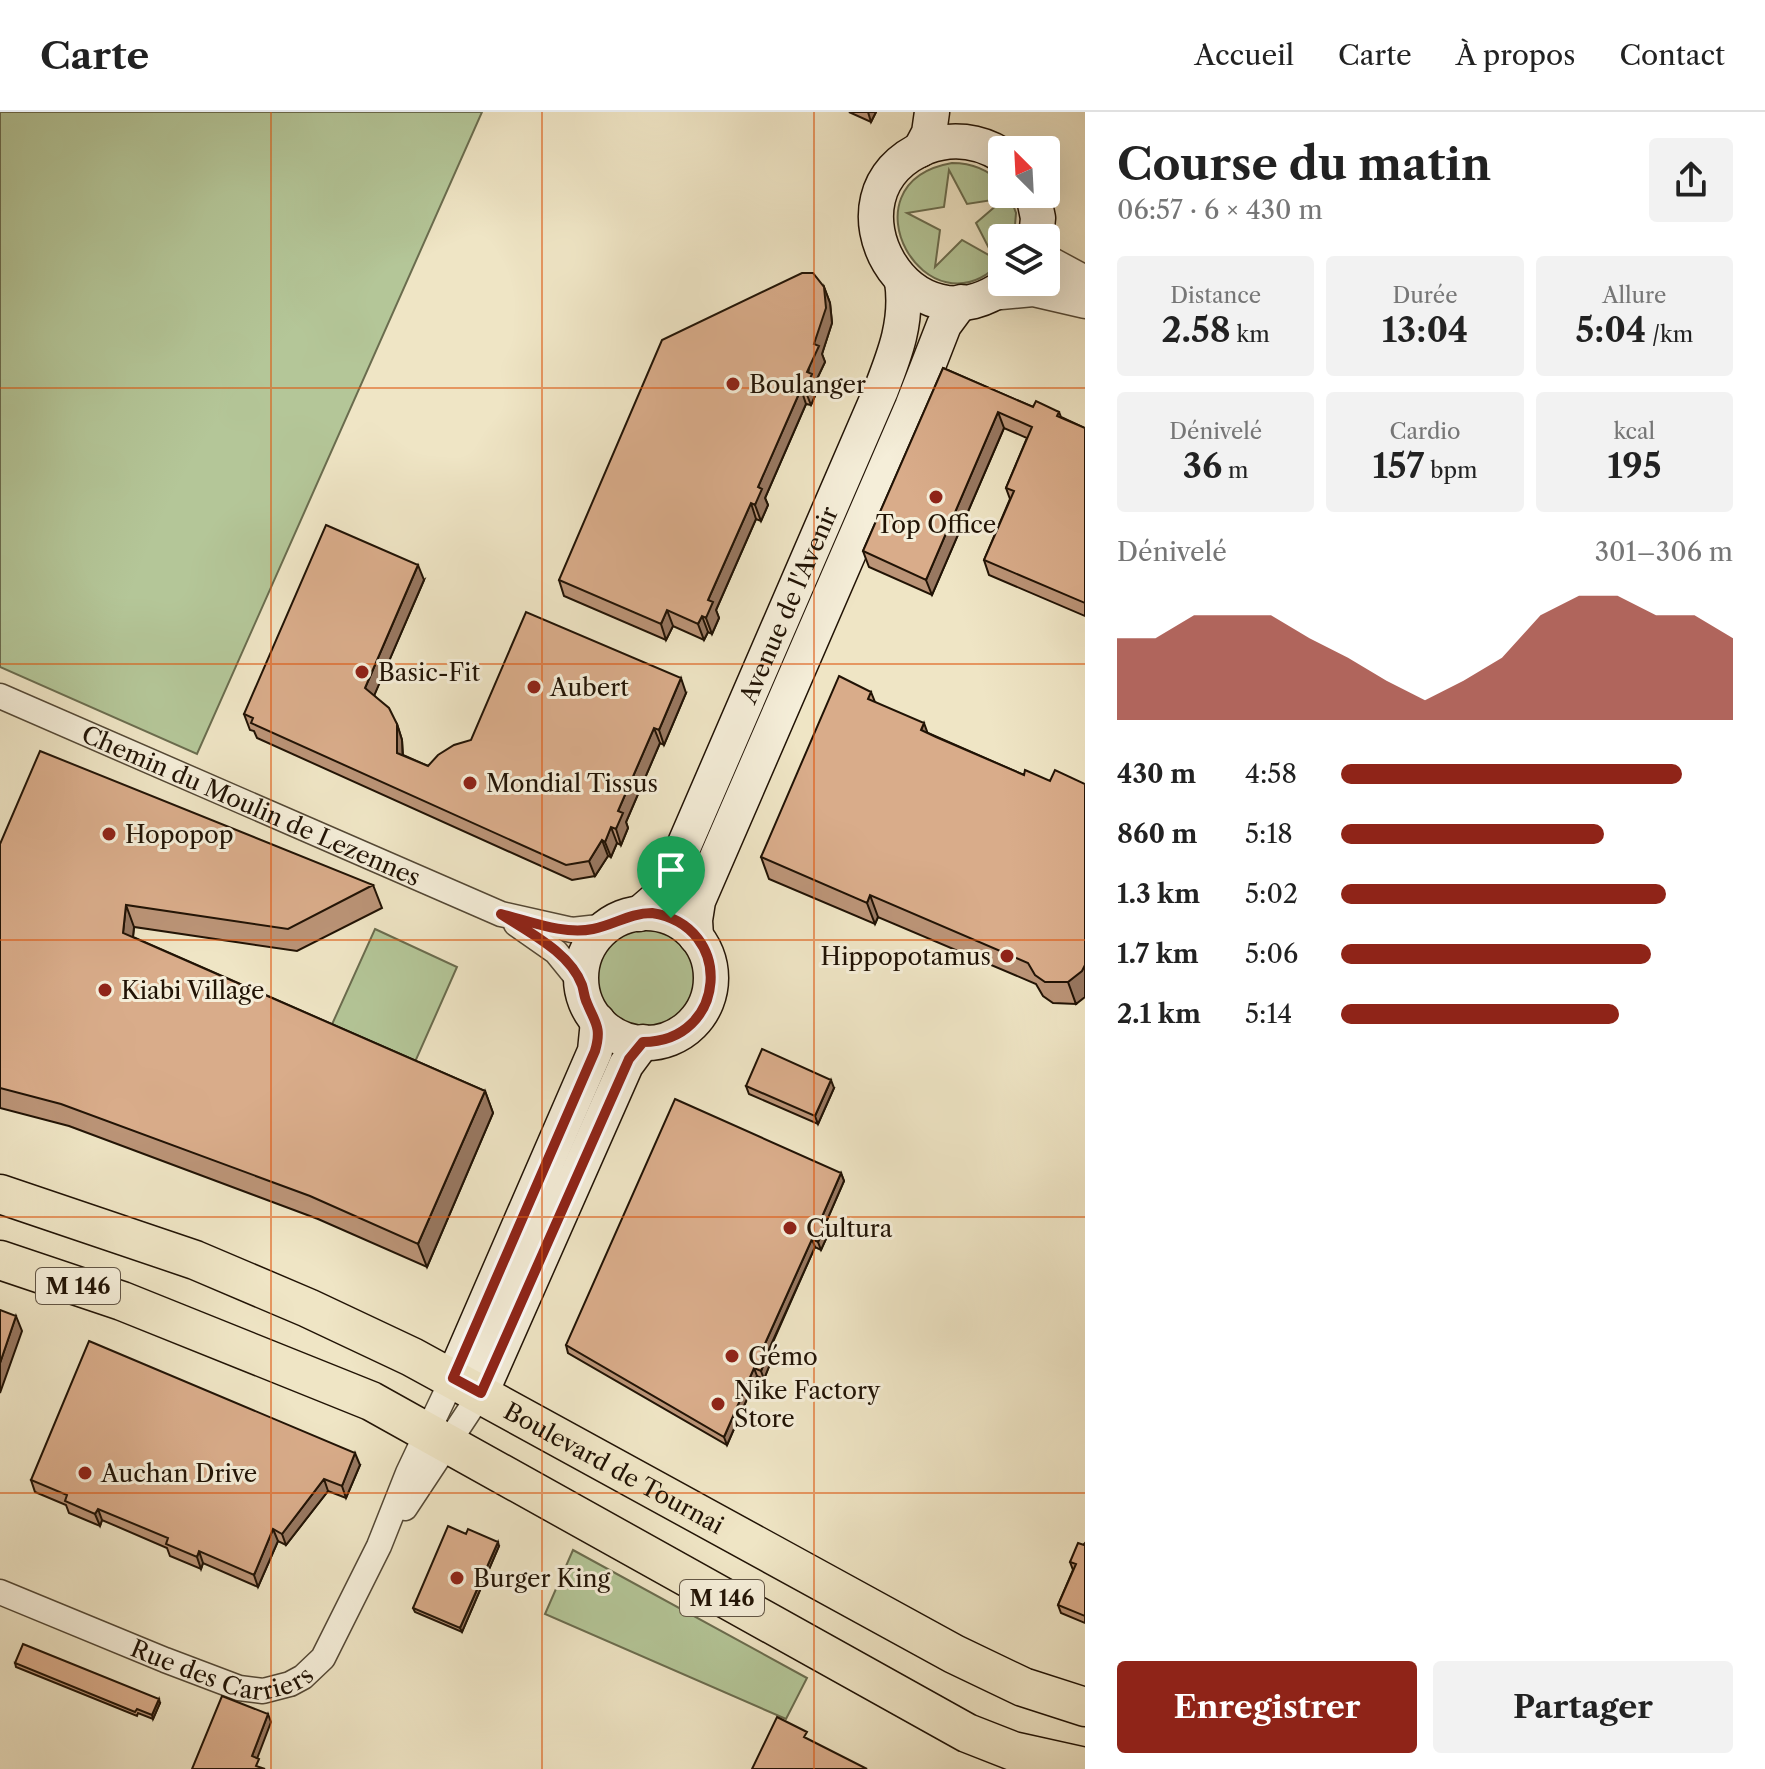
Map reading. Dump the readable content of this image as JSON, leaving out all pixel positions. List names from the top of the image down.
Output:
{
  "streets": {
    "main road": ["Avenue de l'Avenir", "M 146", "Boulevard de Tournai"],
    "street": ["Chemin du Moulin de Lezennes", "Rue des Carriers"]
  },
  "crossings": [
    ["Avenue de l'Avenir", "Chemin du Moulin de Lezennes"],
    ["M 146", "Rue des Carriers"],
    ["Boulevard de Tournai", "Rue des Carriers"]
  ],
  "places": [
    "Boulanger",
    "Top Office",
    "Basic-Fit",
    "Aubert",
    "Mondial Tissus",
    "Hopopop",
    "Hippopotamus",
    "Kiabi Village",
    "Cultura",
    "Gémo",
    "Nike Factory Store",
    "Auchan Drive",
    "Burger King"
  ],
  "north": "top left",
  "page": {
    "header": "Carte",
    "nav": [
      "Accueil",
      "Carte",
      "À propos",
      "Contact"
    ],
    "heading": ["Course du matin", "06:57 · 6 × 430 m"],
    "stats": [
      ["Distance", "2.58 km"],
      ["Durée", "13:04"],
      ["Allure", "5:04 /km"],
      ["Dénivelé", "36 m"],
      ["Cardio", "157 bpm"],
      ["kcal", "195"]
    ],
    "chart": ["Dénivelé", "301–306 m"],
    "list": [
      {
        "name": "430 m",
        "note": "4:58"
      },
      {
        "name": "860 m",
        "note": "5:18"
      },
      {
        "name": "1.3 km",
        "note": "5:02"
      },
      {
        "name": "1.7 km",
        "note": "5:06"
      },
      {
        "name": "2.1 km",
        "note": "5:14"
      }
    ],
    "buttons": ["Enregistrer", "Partager"]
  }
}
